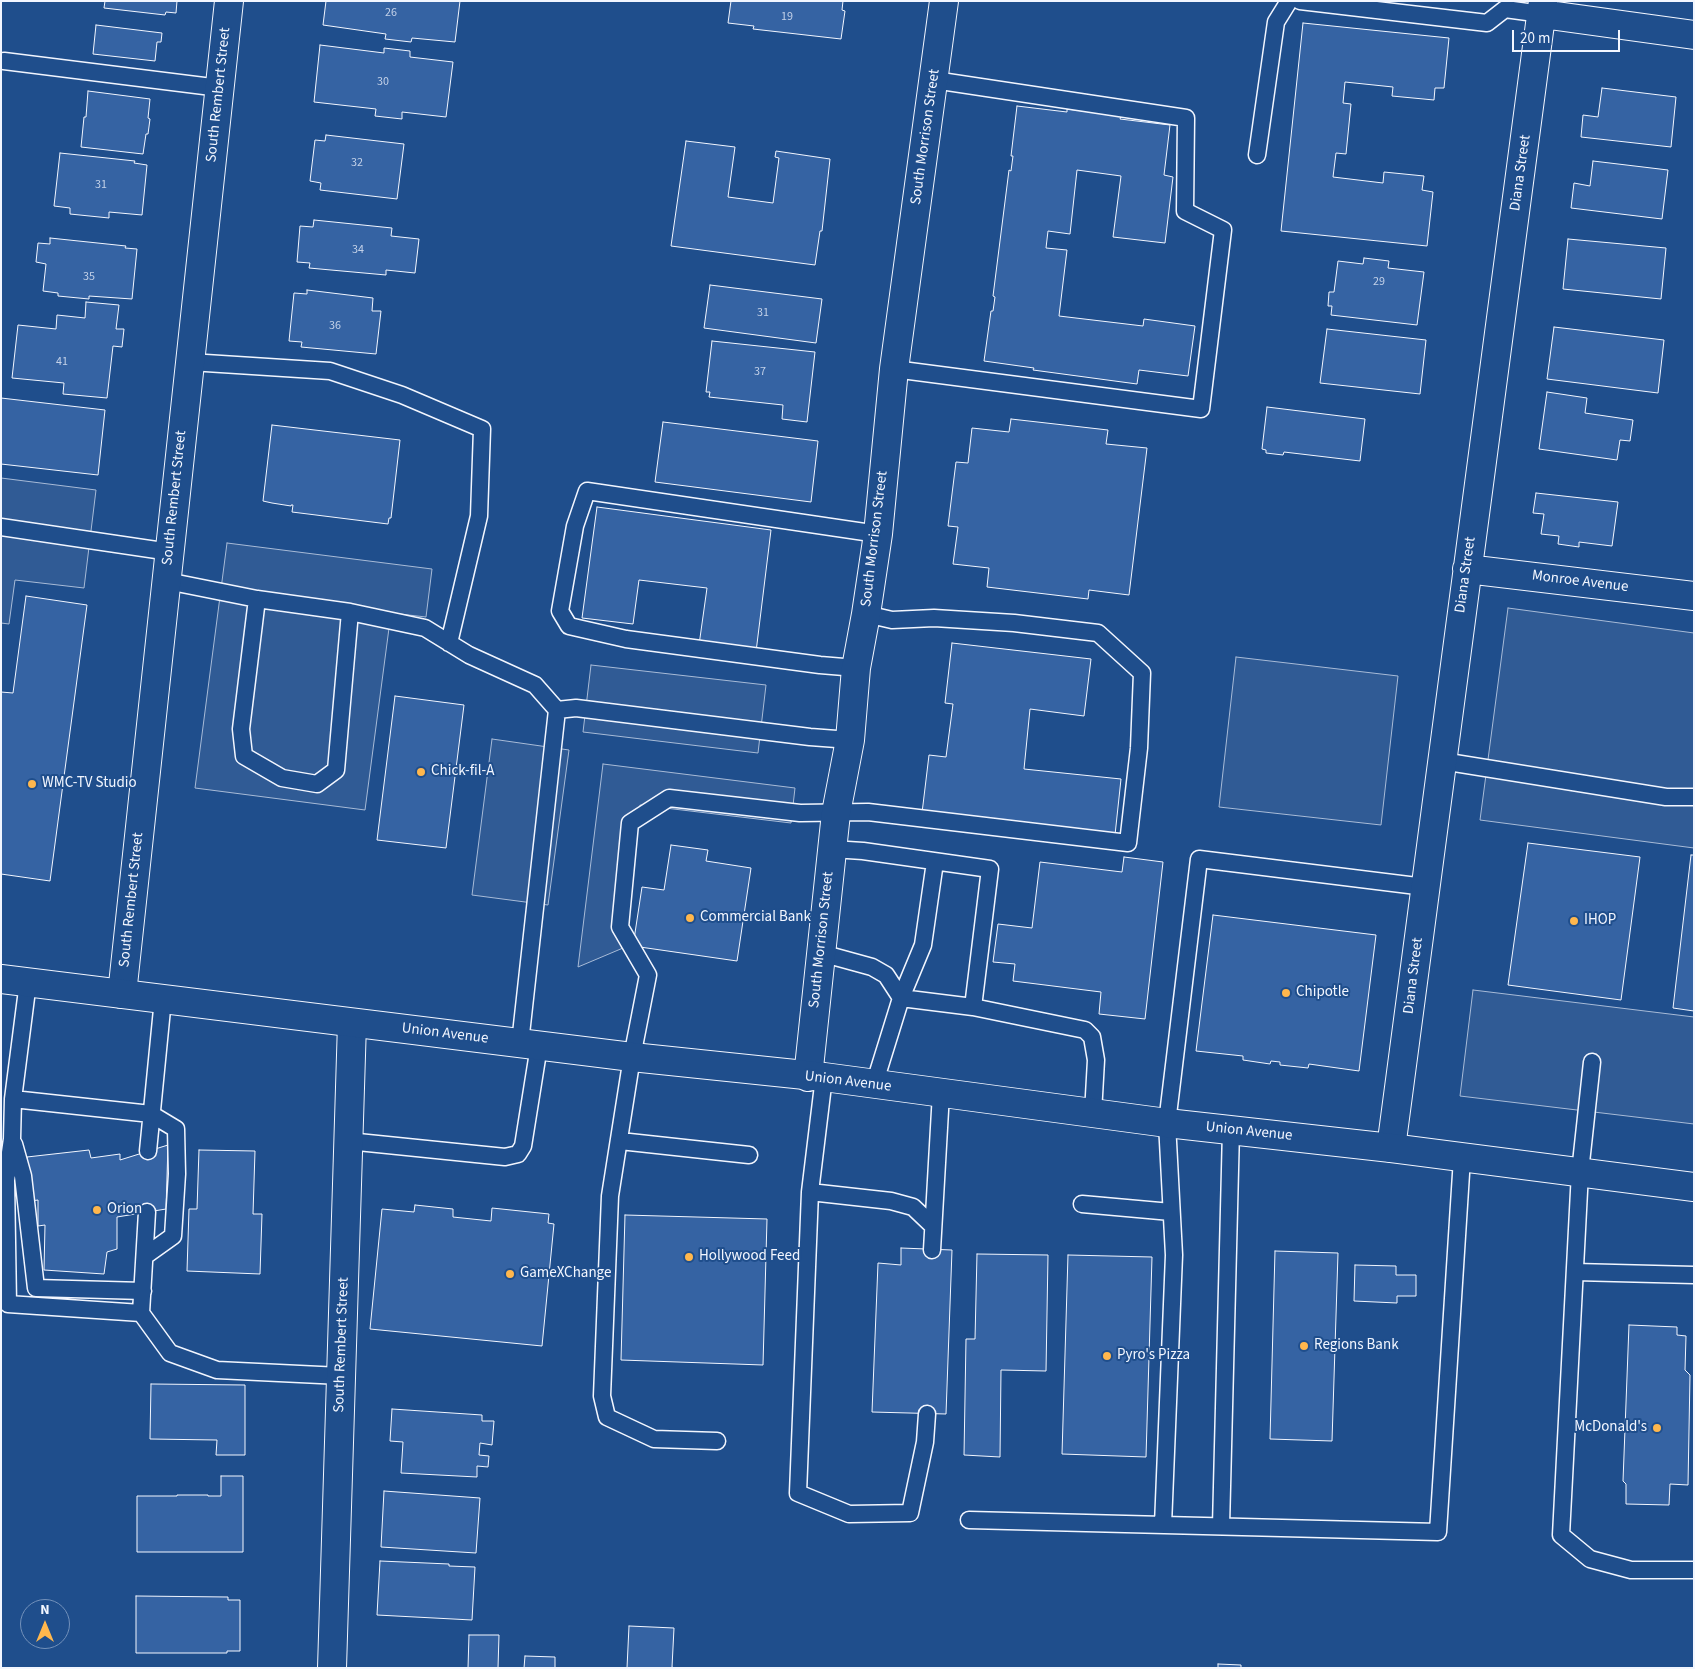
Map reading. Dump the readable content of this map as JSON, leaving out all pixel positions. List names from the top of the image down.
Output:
{
  "streets": {
    "street": [
      "South Rembert Street",
      "South Morrison Street",
      "Diana Street",
      "Monroe Avenue",
      "Union Avenue"
    ]
  },
  "crossings": [
    ["South Rembert Street", "Union Avenue"],
    ["South Morrison Street", "Union Avenue"],
    ["Diana Street", "Monroe Avenue"],
    ["Diana Street", "Union Avenue"]
  ],
  "places": [
    "Chick-fil-A",
    "WMC-TV Studio",
    "Commercial Bank",
    "IHOP",
    "Chipotle",
    "Orion",
    "Hollywood Feed",
    "GameXChange",
    "Regions Bank",
    "Pyro's Pizza",
    "McDonald's"
  ],
  "house_numbers": [
    "26",
    "19",
    "30",
    "32",
    "31",
    "34",
    "35",
    "29",
    "31",
    "36",
    "41",
    "37"
  ],
  "scale_bar": "20 m",
  "north": "top"
}
